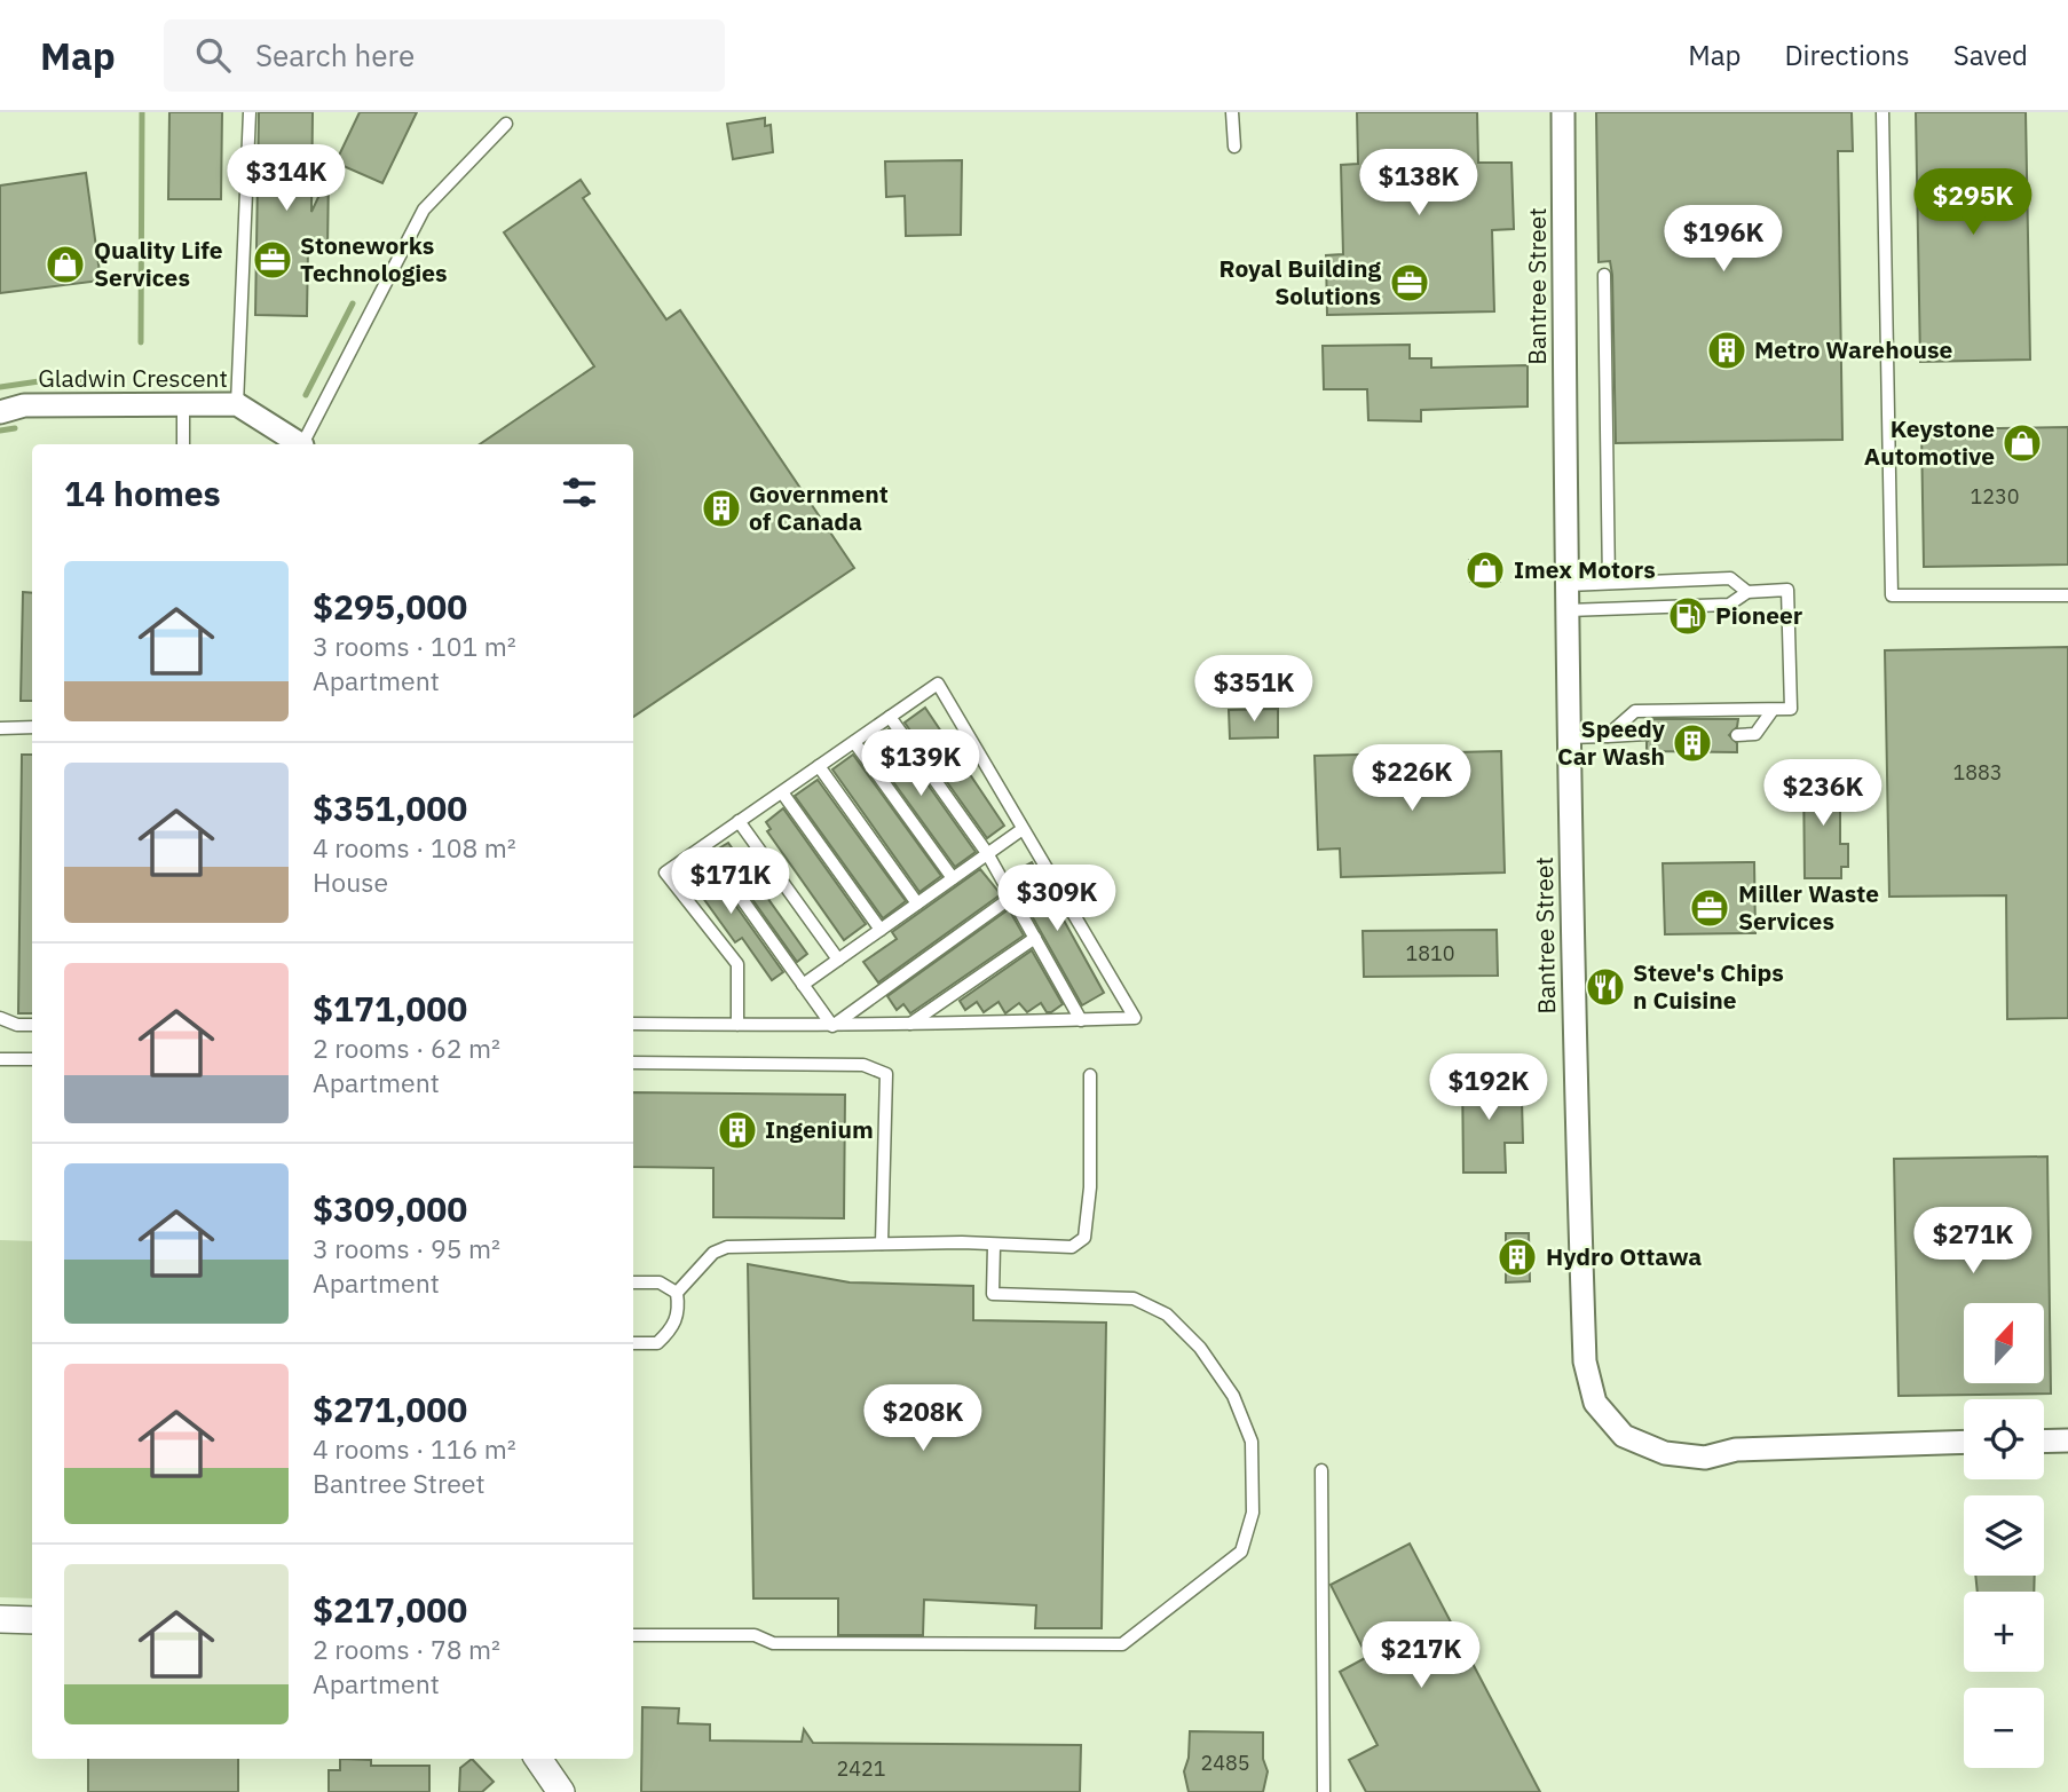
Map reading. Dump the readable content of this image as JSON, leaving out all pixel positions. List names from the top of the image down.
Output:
{
  "streets": {
    "street": ["Bantree Street", "Gladwin Crescent"]
  },
  "places": {
    "office": ["Stoneworks Technologies", "Royal Building Solutions", "Miller Waste Services"],
    "shop": ["Quality Life Services", "Keystone Automotive", "Imex Motors"],
    "building": [
      "Metro Warehouse",
      "Government of Canada",
      "Speedy Car Wash",
      "Ingenium",
      "Hydro Ottawa"
    ],
    "fuel station": ["Pioneer"],
    "restaurant": ["Steve's Chips n Cuisine"]
  },
  "house_numbers": [
    "1230",
    "1883",
    "1810",
    "2485",
    "2421"
  ],
  "north": "top",
  "page": {
    "header": "Map",
    "search": "Search here",
    "nav": ["Map", "Directions", "Saved"],
    "price": [
      "$314K",
      "$138K",
      "$295K",
      "$196K",
      "$351K",
      "$139K",
      "$226K",
      "$236K",
      "$171K",
      "$309K",
      "$192K",
      "$271K",
      "$208K",
      "$217K"
    ],
    "heading": "14 homes",
    "list": [
      {
        "name": "$295,000",
        "note": "3 rooms · 101 m² · Apartment"
      },
      {
        "name": "$351,000",
        "note": "4 rooms · 108 m² · House"
      },
      {
        "name": "$171,000",
        "note": "2 rooms · 62 m² · Apartment"
      },
      {
        "name": "$309,000",
        "note": "3 rooms · 95 m² · Apartment"
      },
      {
        "name": "$271,000",
        "note": "4 rooms · 116 m² · Bantree Street"
      },
      {
        "name": "$217,000",
        "note": "2 rooms · 78 m² · Apartment"
      }
    ],
    "map_buttons": ["+", "−"]
  }
}
